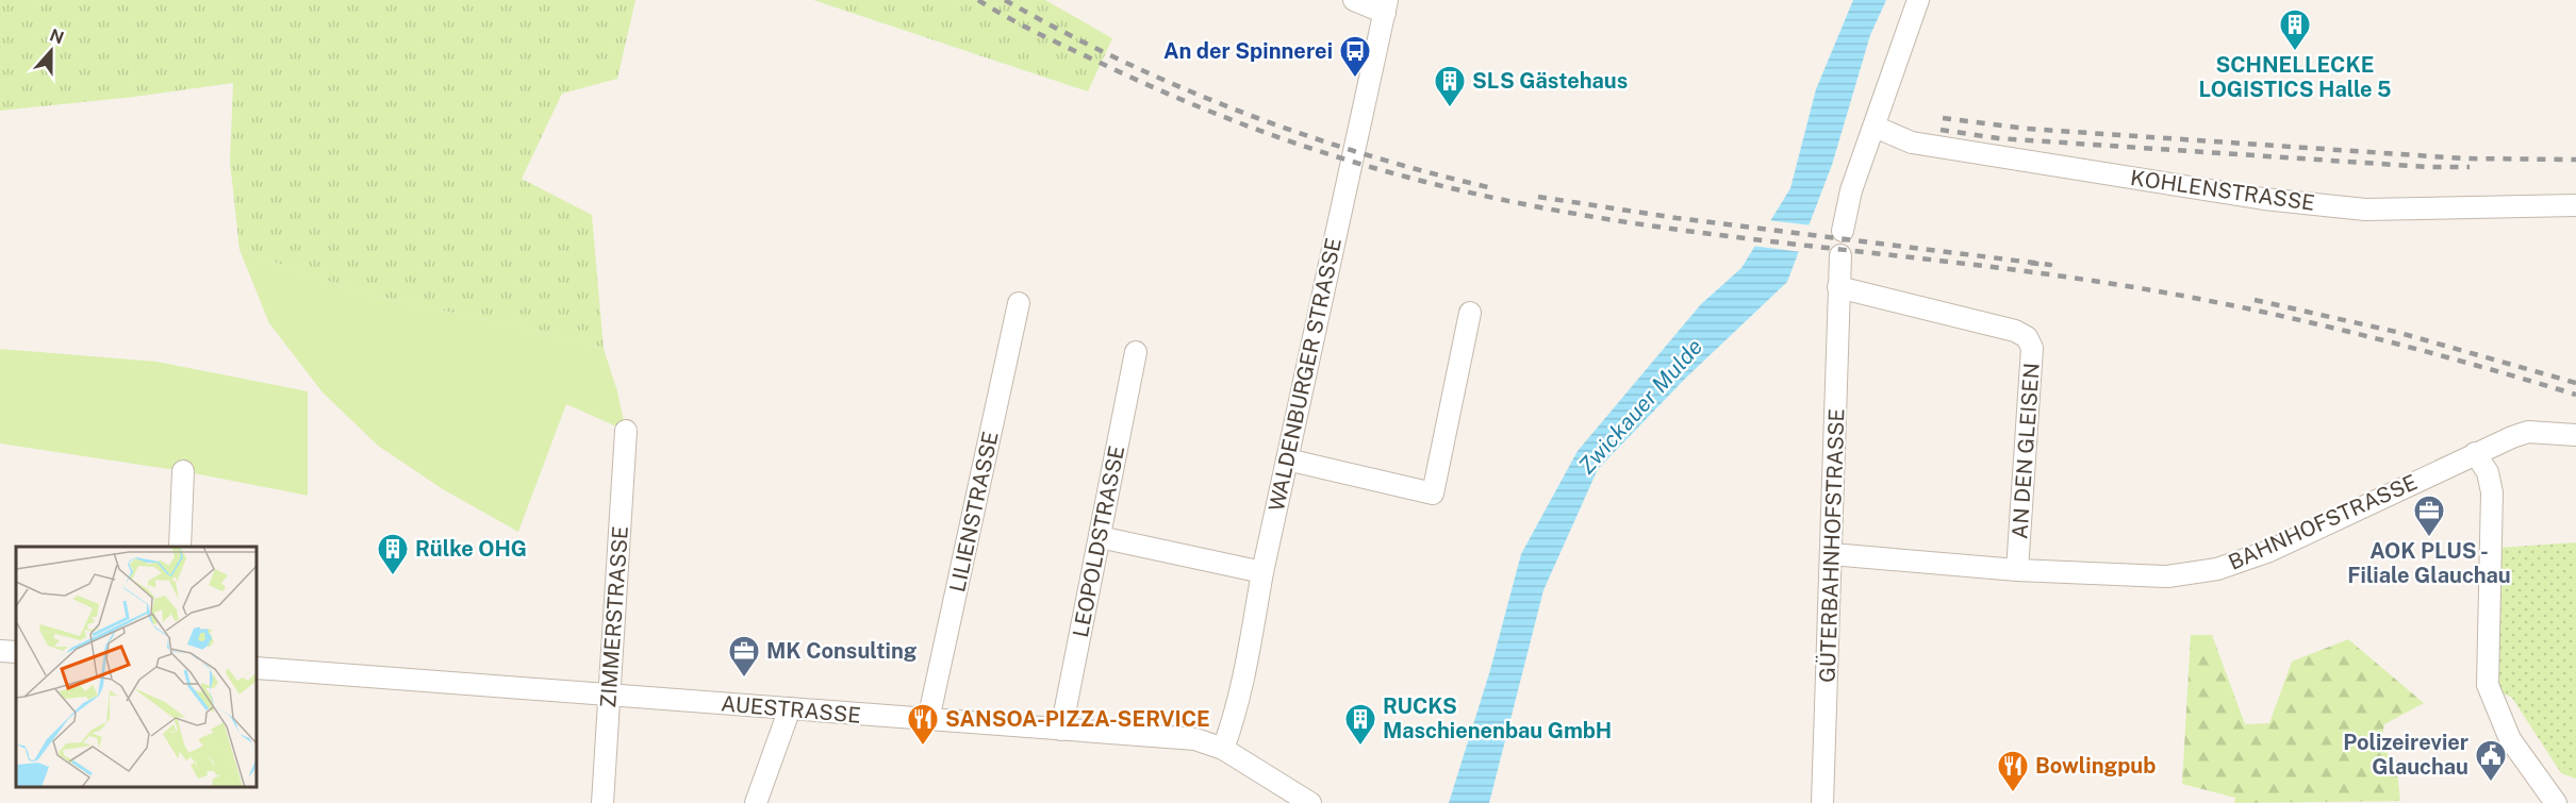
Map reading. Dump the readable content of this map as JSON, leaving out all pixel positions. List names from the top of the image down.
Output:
{
  "streets": {
    "street": [
      "KOHLENSTRASSE",
      "WALDENBURGER STRASSE",
      "AN DEN GLEISEN",
      "LILIENSTRASSE",
      "BAHNHOFSTRASSE",
      "LEOPOLDSTRASSE",
      "GÜTERBAHNHOFSTRASSE",
      "ZIMMERSTRASSE",
      "AUESTRASSE"
    ]
  },
  "crossings": [
    ["WALDENBURGER STRASSE", "AUESTRASSE"],
    ["AN DEN GLEISEN", "BAHNHOFSTRASSE"],
    ["AN DEN GLEISEN", "GÜTERBAHNHOFSTRASSE"],
    ["LILIENSTRASSE", "AUESTRASSE"],
    ["BAHNHOFSTRASSE", "GÜTERBAHNHOFSTRASSE"],
    ["LEOPOLDSTRASSE", "AUESTRASSE"],
    ["ZIMMERSTRASSE", "AUESTRASSE"]
  ],
  "water": ["Zwickauer Mulde"],
  "places": {
    "building": [
      "SCHNELLECKE LOGISTICS Halle 5",
      "SLS Gästehaus",
      "Rülke OHG",
      "RUCKS Maschienenbau GmbH"
    ],
    "bus stop": ["An der Spinnerei"],
    "office": ["AOK PLUS - Filiale Glauchau", "MK Consulting"],
    "restaurant": ["SANSOA-PIZZA-SERVICE", "Bowlingpub"],
    "public building": ["Polizeirevier Glauchau"]
  },
  "north": "top"
}
